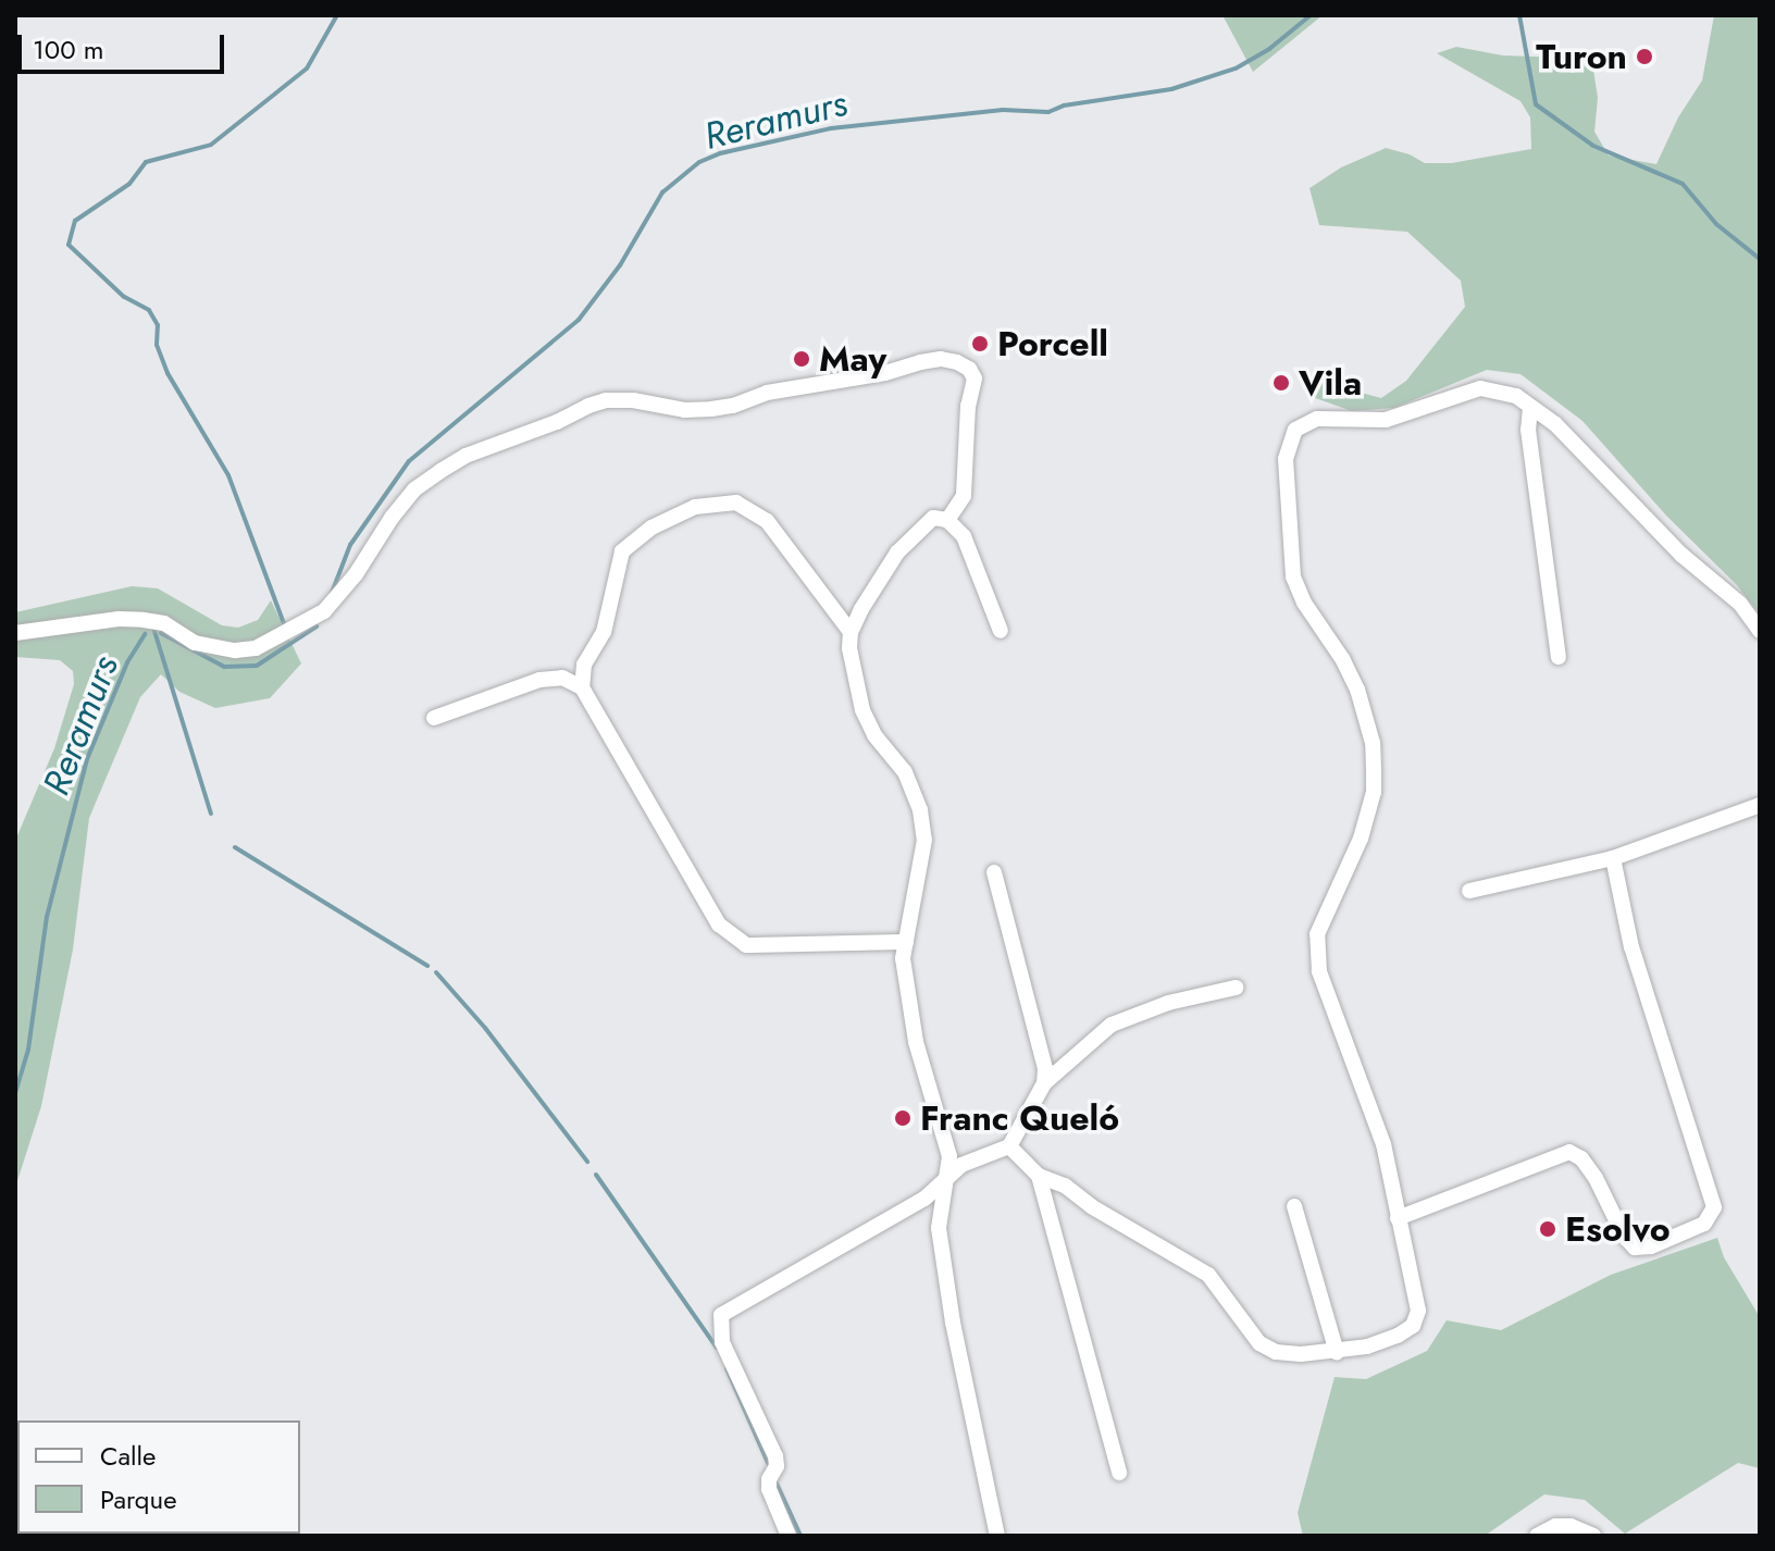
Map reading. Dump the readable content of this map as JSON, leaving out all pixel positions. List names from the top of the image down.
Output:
{
  "water": ["Reramurs"],
  "places": [
    "Turon",
    "Porcell",
    "May",
    "Vila",
    "Franc Queló",
    "Esolvo"
  ],
  "legend": ["Calle", "Parque"],
  "scale_bar": "100 m"
}
